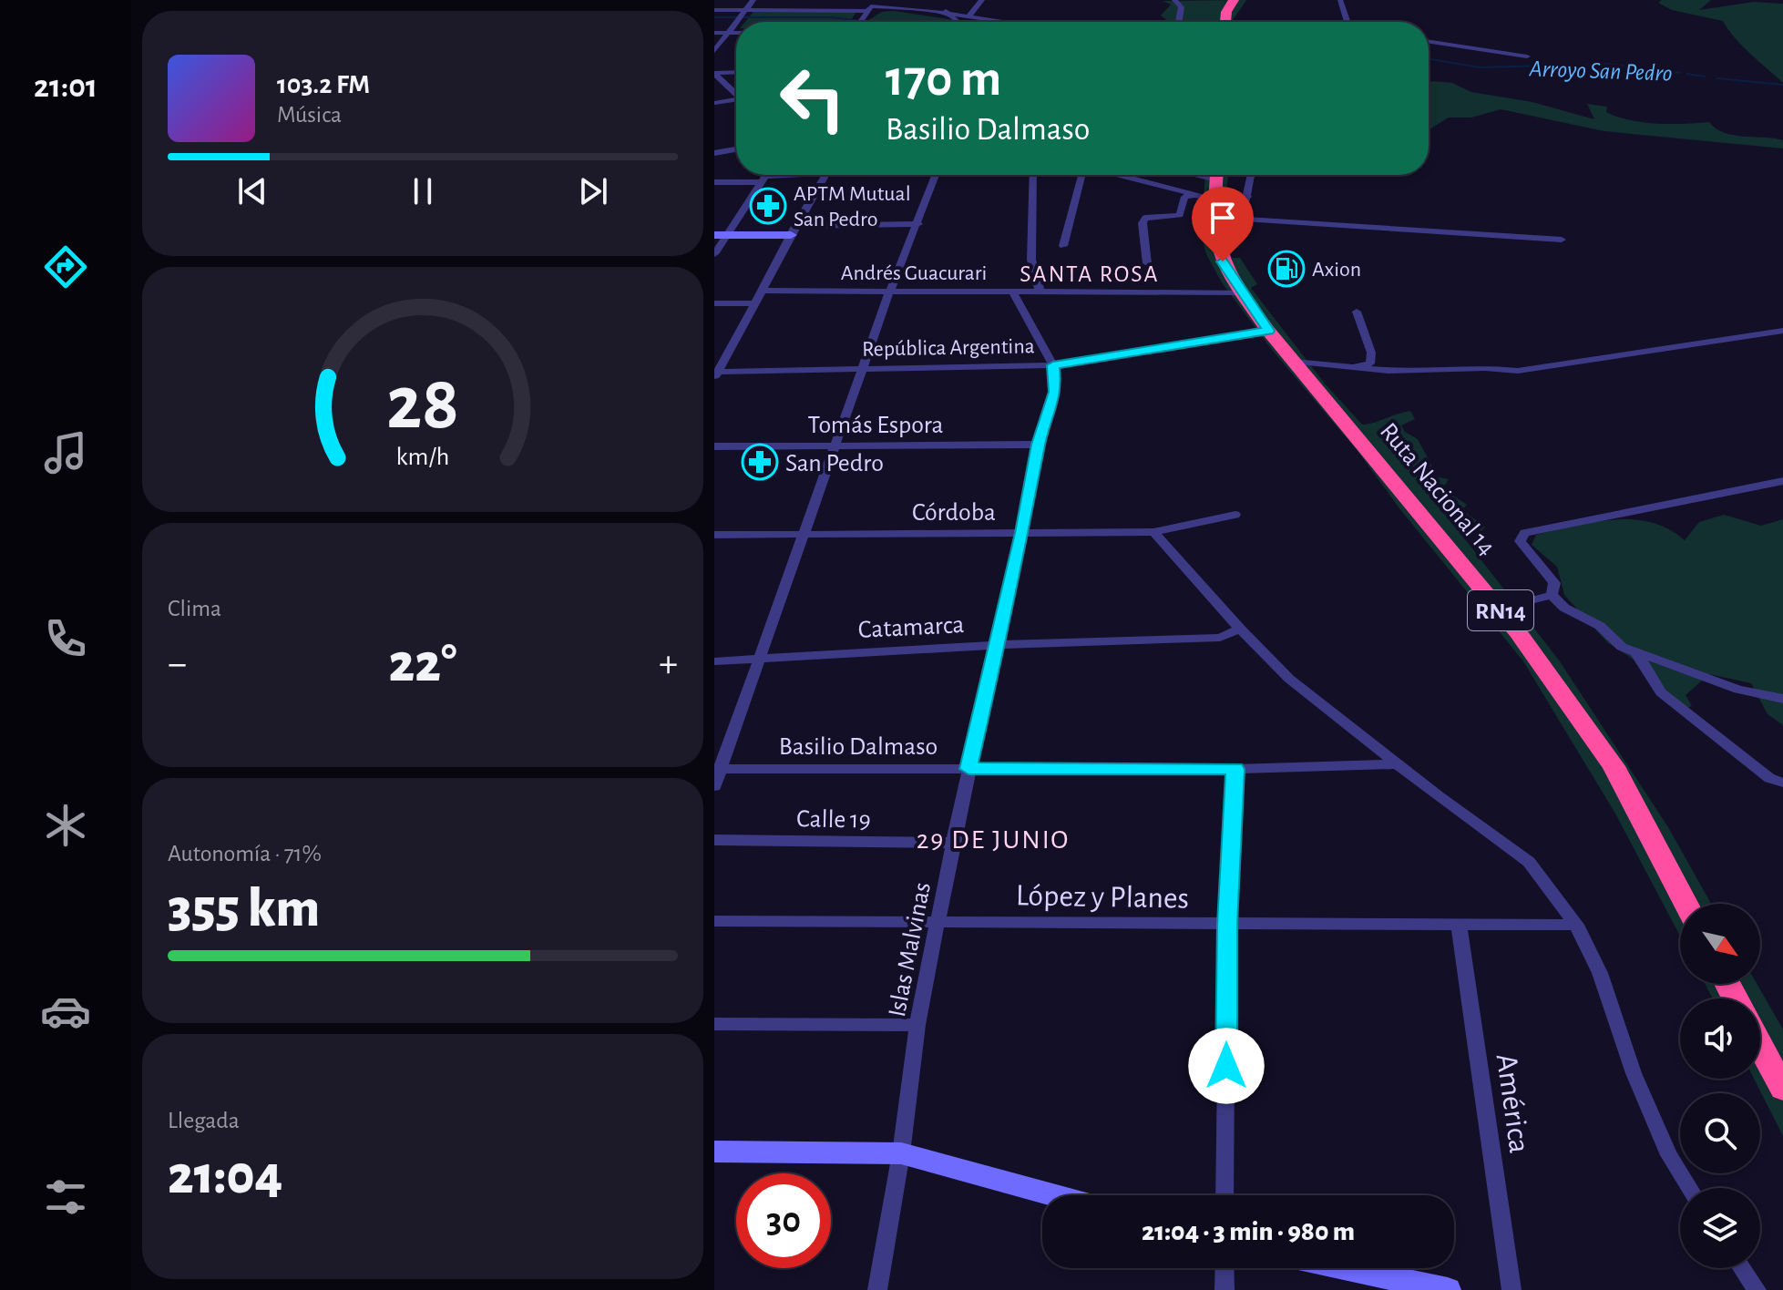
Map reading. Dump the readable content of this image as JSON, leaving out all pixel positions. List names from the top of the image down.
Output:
{
  "streets": {
    "highway": ["Ruta Nacional 14", "RN14"],
    "street": [
      "Andrés Guacurari",
      "República Argentina",
      "Tomás Espora",
      "Córdoba",
      "Catamarca",
      "Basilio Dalmaso",
      "Calle 19",
      "López y Planes",
      "Islas Malvinas",
      "América"
    ]
  },
  "crossings": [
    ["Andrés Guacurari", "Ruta Nacional 14"],
    ["República Argentina", "Ruta Nacional 14"],
    ["República Argentina", "Islas Malvinas"],
    ["Tomás Espora", "Islas Malvinas"],
    ["Córdoba", "Islas Malvinas"],
    ["Catamarca", "Islas Malvinas"],
    ["Basilio Dalmaso", "Islas Malvinas"],
    ["Calle 19", "Islas Malvinas"],
    ["López y Planes", "Islas Malvinas"],
    ["López y Planes", "América"]
  ],
  "districts": ["SANTA ROSA", "29 DE JUNIO"],
  "water": ["Arroyo San Pedro"],
  "places": {
    "pharmacy": ["APTM Mutual San Pedro", "San Pedro"],
    "fuel station": ["Axion"]
  },
  "north": "bottom right",
  "page": {
    "tabs": "21:01",
    "turn": ["170 m", "Basilio Dalmaso"],
    "song": ["103.2 FM", "Música"],
    "tile": [
      "Clima",
      ["Autonomía · 71%", "355 km"],
      ["Llegada", "21:04"]
    ],
    "heat": ["−", "22°", "+"],
    "limit": "30",
    "trip": "21:04 · 3 min · 980 m",
    "gauge": ["28", "km/h"]
  }
}
